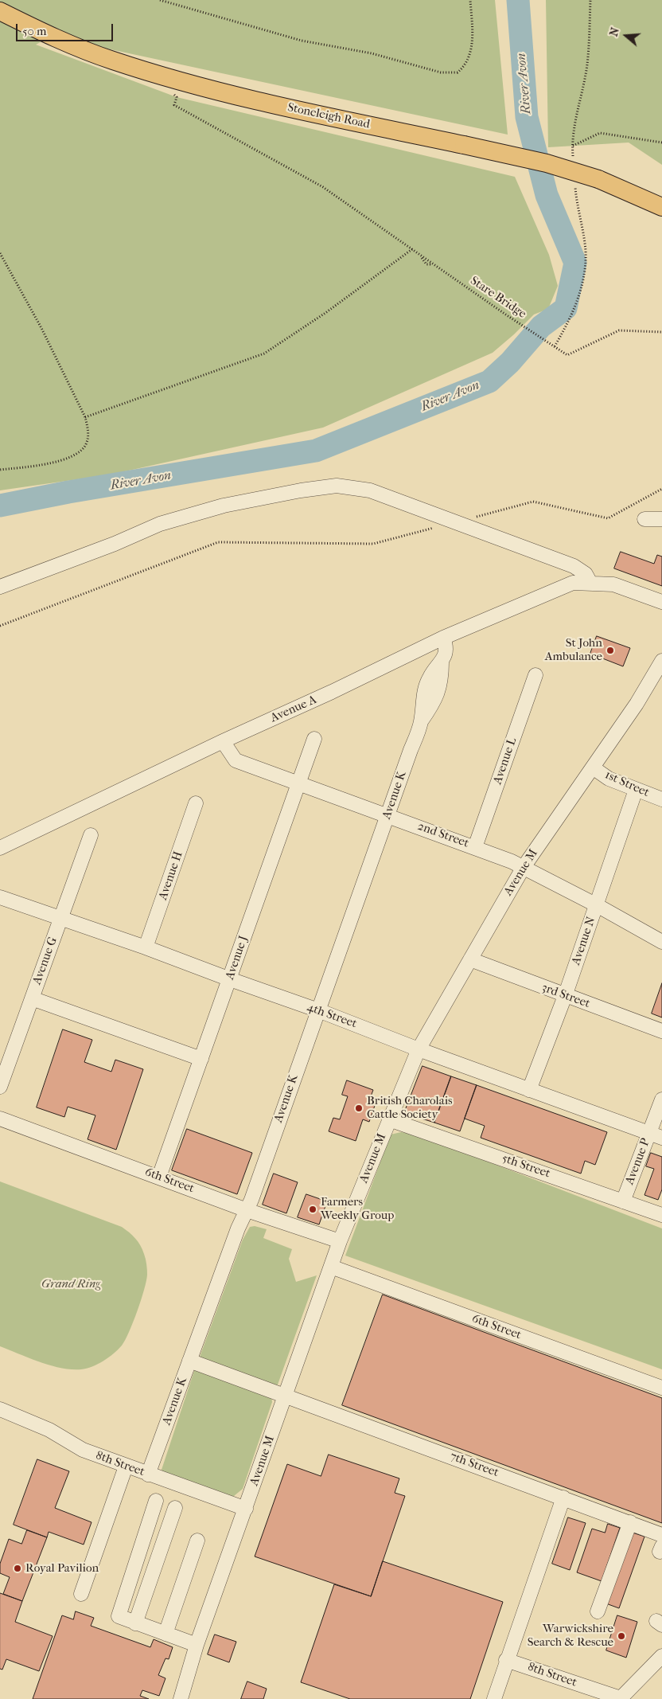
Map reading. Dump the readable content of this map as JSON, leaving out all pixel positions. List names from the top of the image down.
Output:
{
  "streets": {
    "main road": ["Stoneleigh Road"],
    "lane": [
      "Avenue A",
      "Avenue L",
      "1st Street",
      "Avenue K",
      "2nd Street",
      "Avenue M",
      "Avenue H",
      "Avenue N",
      "Avenue J",
      "Avenue G",
      "3rd Street",
      "4th Street",
      "Avenue P",
      "5th Street",
      "6th Street",
      "8th Street",
      "7th Street"
    ],
    "path": ["Stare Bridge"]
  },
  "crossings": [
    ["Avenue A", "Avenue K"],
    ["Avenue A", "2nd Street"],
    ["Avenue L", "2nd Street"],
    ["1st Street", "Avenue M"],
    ["1st Street", "Avenue N"],
    ["Avenue K", "2nd Street"],
    ["Avenue K", "4th Street"],
    ["Avenue K", "6th Street"],
    ["Avenue K", "8th Street"],
    ["Avenue K", "7th Street"],
    ["2nd Street", "Avenue M"],
    ["2nd Street", "Avenue N"],
    ["2nd Street", "Avenue J"],
    ["Avenue M", "3rd Street"],
    ["Avenue M", "4th Street"],
    ["Avenue M", "5th Street"],
    ["Avenue M", "6th Street"],
    ["Avenue M", "8th Street"],
    ["Avenue M", "7th Street"],
    ["Avenue H", "4th Street"],
    ["Avenue N", "3rd Street"],
    ["Avenue N", "4th Street"],
    ["Avenue J", "4th Street"],
    ["Avenue J", "6th Street"],
    ["Avenue G", "4th Street"],
    ["4th Street", "Avenue P"],
    ["Avenue P", "5th Street"]
  ],
  "water": ["River Avon"],
  "parks": ["Grand Ring"],
  "places": [
    "St John Ambulance",
    "British Charolais Cattle Society",
    "Farmers Weekly Group",
    "Royal Pavilion",
    "Warwickshire Search & Rescue"
  ],
  "scale_bar": "50 m",
  "north": "left"
}
